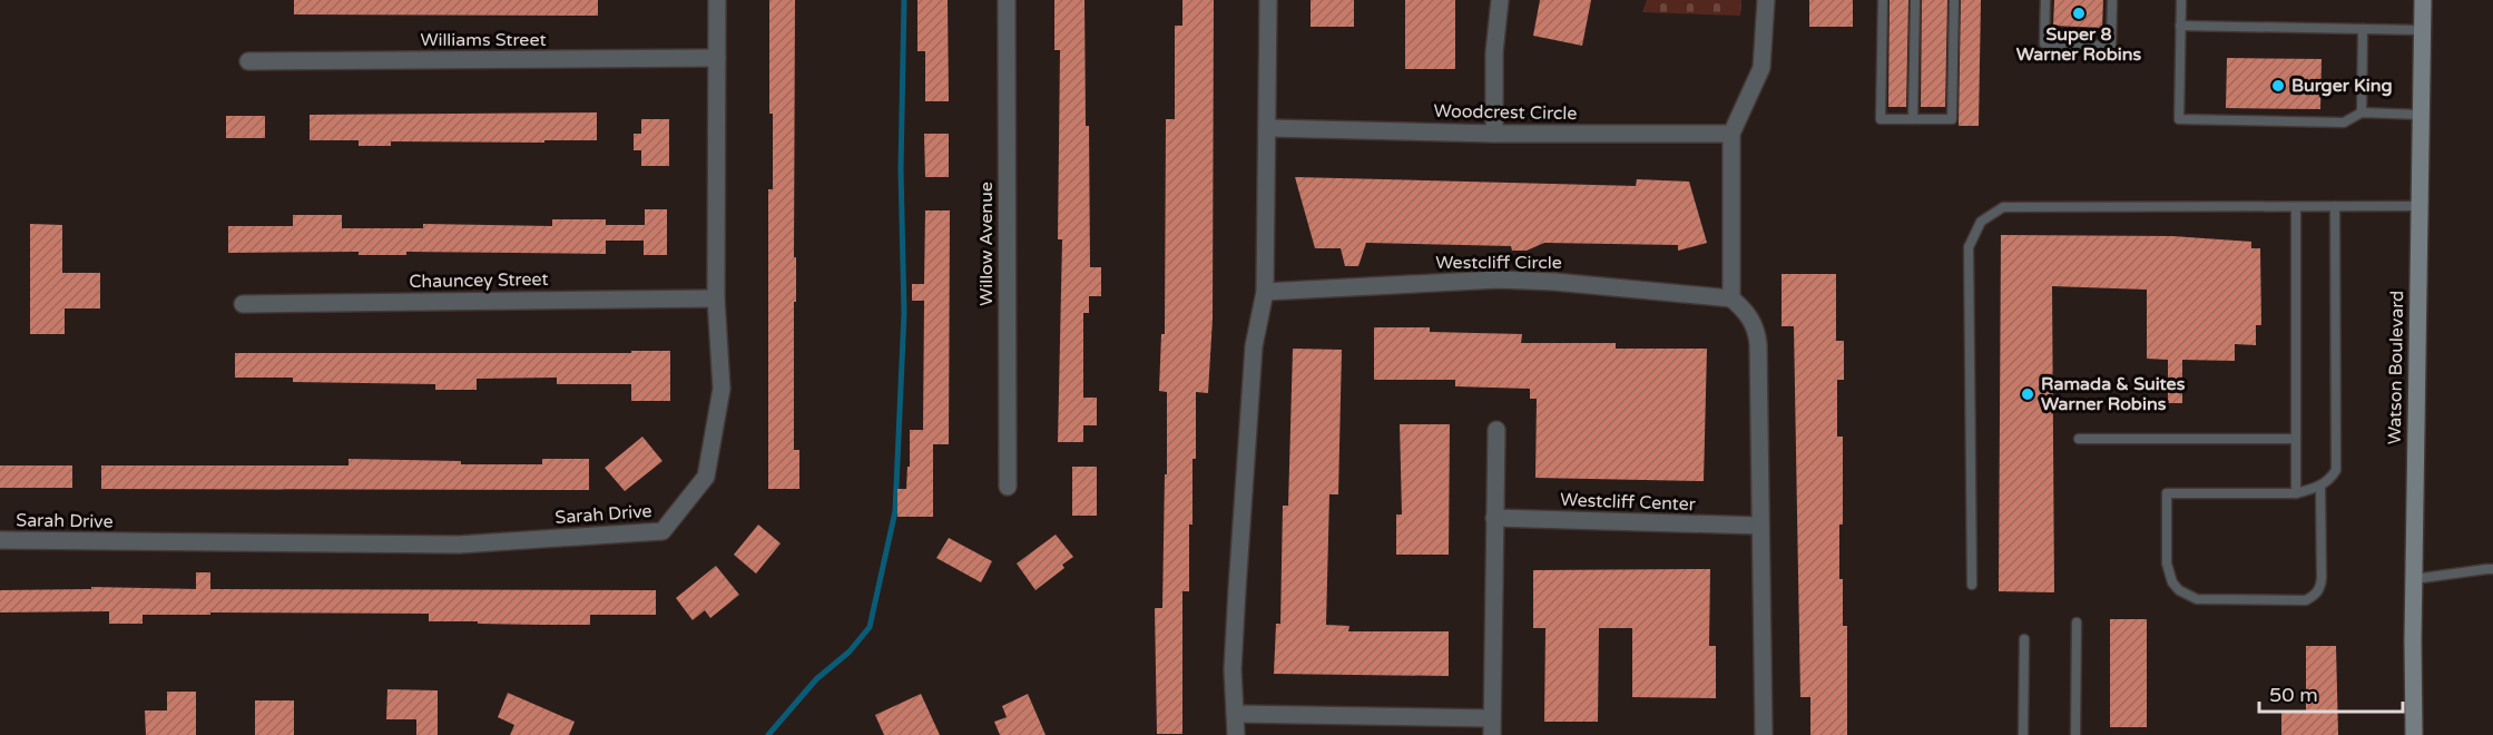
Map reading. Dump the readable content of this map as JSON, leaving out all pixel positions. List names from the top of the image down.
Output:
{
  "streets": {
    "main road": ["Watson Boulevard"],
    "street": [
      "Williams Street",
      "Woodcrest Circle",
      "Willow Avenue",
      "Westcliff Circle",
      "Chauncey Street",
      "Westcliff Center",
      "Sarah Drive"
    ]
  },
  "crossings": [
    ["Williams Street", "Sarah Drive"],
    ["Chauncey Street", "Sarah Drive"]
  ],
  "places": ["Super 8 Warner Robins", "Burger King", "Ramada & Suites Warner Robins"],
  "scale_bar": "50 m"
}
